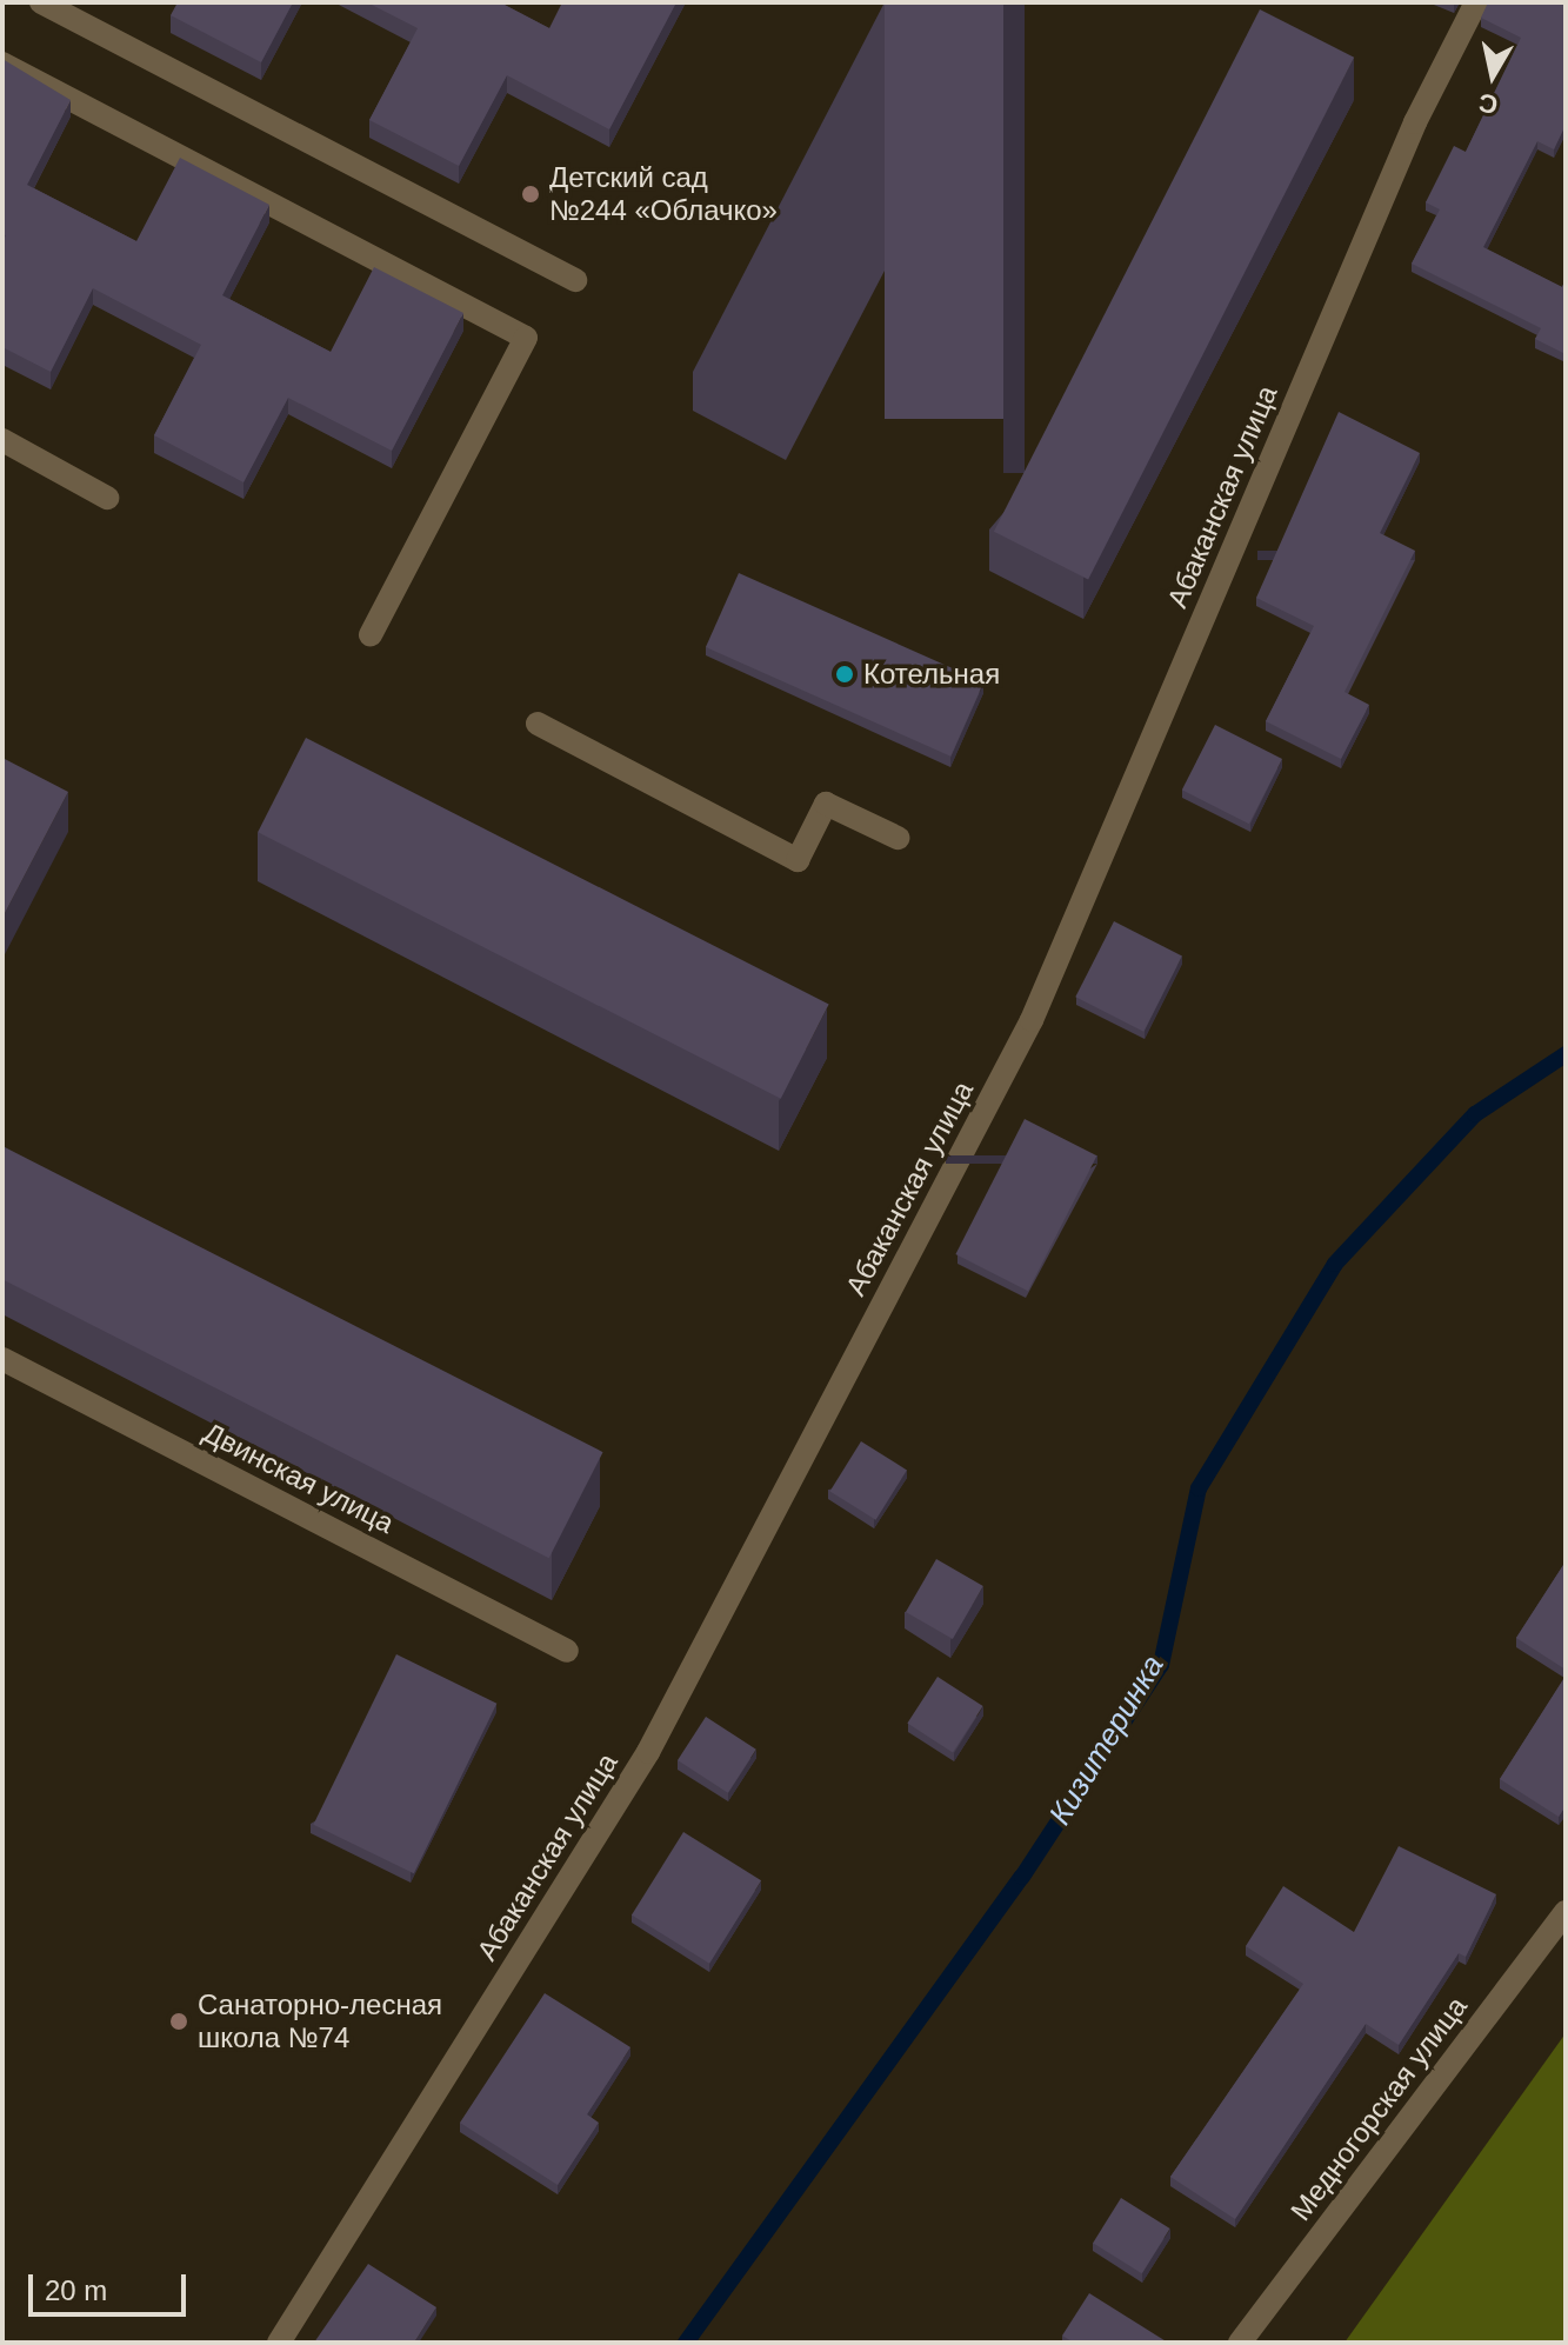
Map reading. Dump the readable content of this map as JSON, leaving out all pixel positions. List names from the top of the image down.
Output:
{
  "streets": {
    "street": ["Абаканская улица", "Двинская улица", "Медногорская улица"]
  },
  "water": ["Кизитеринка"],
  "places": ["Детский сад №244 «Облачко»", "Котельная", "Санаторно-лесная школа №74"],
  "scale_bar": "20 m",
  "north": "bottom"
}
